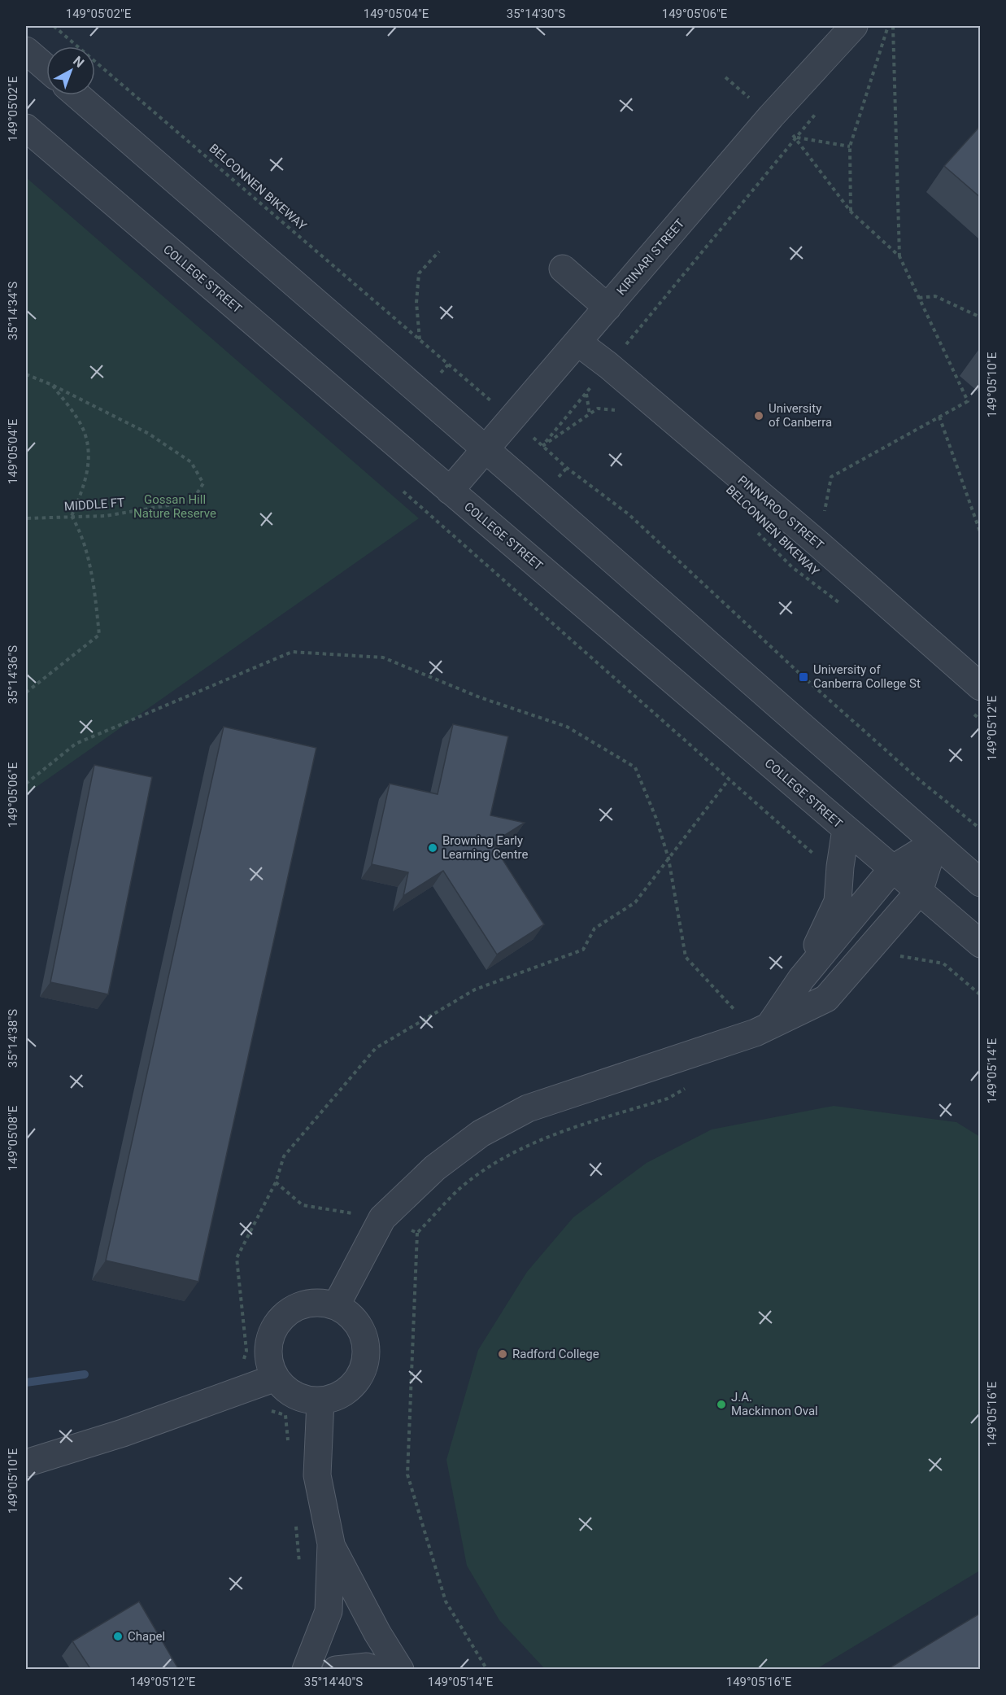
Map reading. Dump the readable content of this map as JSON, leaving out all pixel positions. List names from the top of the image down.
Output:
{
  "streets": {
    "street": ["KIRINARI STREET", "COLLEGE STREET", "PINNAROO STREET"],
    "path": ["BELCONNEN BIKEWAY", "MIDDLE FT"]
  },
  "crossings": [
    ["KIRINARI STREET", "COLLEGE STREET"],
    ["KIRINARI STREET", "PINNAROO STREET"]
  ],
  "parks": ["Gossan Hill Nature Reserve"],
  "places": {
    "other": [
      "University of Canberra",
      "Browning Early Learning Centre",
      "Radford College",
      "J.A. Mackinnon Oval",
      "Chapel"
    ],
    "transit": ["University of Canberra College St"]
  },
  "north": "top right",
  "coordinates": [
    "149°05'02\"E",
    "149°05'04\"E",
    "35°14'30\"S",
    "149°05'06\"E",
    "35°14'34\"S",
    "149°05'10\"E",
    "35°14'36\"S",
    "149°05'12\"E",
    "35°14'38\"S",
    "149°05'14\"E",
    "149°05'08\"E",
    "149°05'16\"E",
    "35°14'40\"S"
  ]
}
